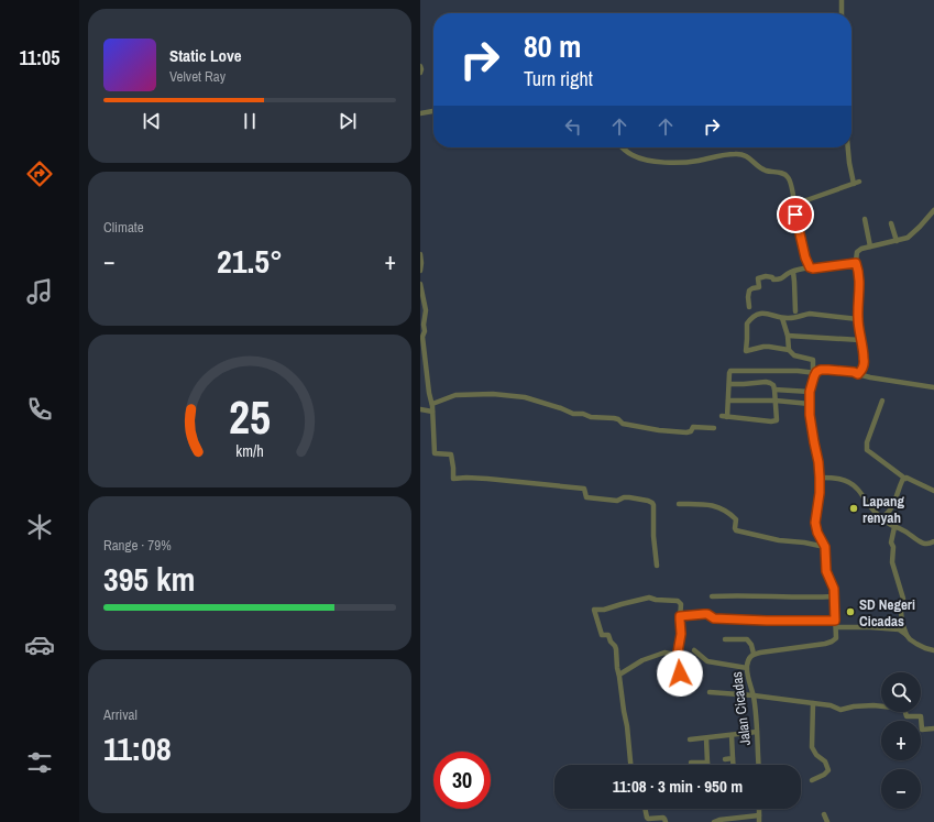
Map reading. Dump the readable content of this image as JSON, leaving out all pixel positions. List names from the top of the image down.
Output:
{
  "streets": {
    "street": ["Jalan Cicadas"]
  },
  "places": ["Lapang renyah", "SD Negeri Cicadas"],
  "page": {
    "tabs": "11:05",
    "turn": ["80 m", "Turn right"],
    "song": ["Static Love", "Velvet Ray"],
    "tile": [
      "Climate",
      ["Range · 79%", "395 km"],
      ["Arrival", "11:08"]
    ],
    "heat": ["−", "21.5°", "+"],
    "map_buttons": ["+", "−"],
    "limit": "30",
    "trip": "11:08 · 3 min · 950 m",
    "gauge": ["25", "km/h"]
  }
}
